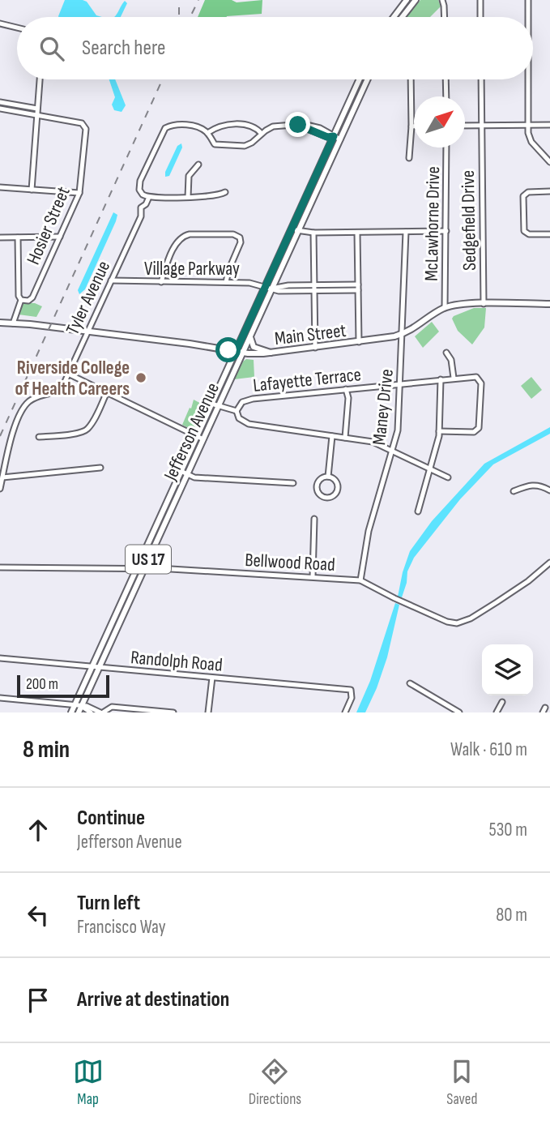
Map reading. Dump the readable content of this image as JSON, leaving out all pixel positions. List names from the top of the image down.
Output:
{
  "streets": {
    "main road": ["Main Street", "Jefferson Avenue", "US 17"],
    "street": [
      "Sedgefield Drive",
      "McLawhorne Drive",
      "Hosier Street",
      "Village Parkway",
      "Tyler Avenue",
      "Lafayette Terrace",
      "Maney Drive",
      "Bellwood Road",
      "Randolph Road"
    ]
  },
  "crossings": [
    ["Sedgefield Drive", "Main Street"],
    ["McLawhorne Drive", "Main Street"],
    ["Village Parkway", "Tyler Avenue"],
    ["Village Parkway", "Jefferson Avenue"],
    ["Tyler Avenue", "Main Street"],
    ["Main Street", "Maney Drive"],
    ["Main Street", "Jefferson Avenue"],
    ["Lafayette Terrace", "Maney Drive"],
    ["Maney Drive", "Bellwood Road"],
    ["Jefferson Avenue", "Bellwood Road"],
    ["Jefferson Avenue", "Randolph Road"]
  ],
  "places": ["Riverside College of Health Careers"],
  "scale_bar": "200 m",
  "north": "top right",
  "page": {
    "search": "Search here",
    "scale": "200 m",
    "heading": ["8 min", "Walk · 610 m"],
    "list": [
      ["Continue", "Jefferson Avenue", "530 m"],
      ["Turn left", "Francisco Way", "80 m"],
      "Arrive at destination"
    ],
    "nav": ["Map", "Directions", "Saved"]
  }
}
